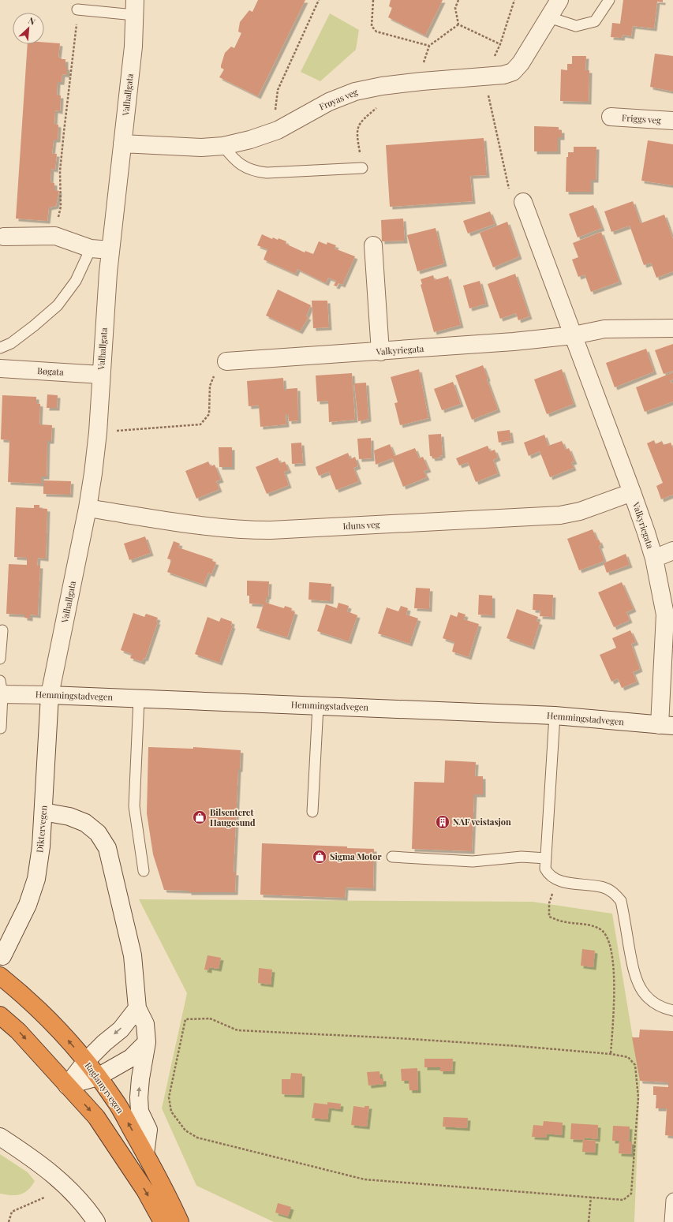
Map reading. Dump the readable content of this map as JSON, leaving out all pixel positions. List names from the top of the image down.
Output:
{
  "streets": {
    "highway": ["Raglamyrvegen"],
    "street": [
      "Valhallgata",
      "Frøyas veg",
      "Friggs veg",
      "Valkyriegata",
      "Bøgata",
      "Iduns veg",
      "Hemmingstadvegen",
      "Diktervegen"
    ]
  },
  "crossings": [
    ["Valhallgata", "Frøyas veg"],
    ["Valhallgata", "Bøgata"],
    ["Valhallgata", "Iduns veg"],
    ["Valhallgata", "Hemmingstadvegen"],
    ["Valhallgata", "Diktervegen"],
    ["Valkyriegata", "Iduns veg"],
    ["Valkyriegata", "Hemmingstadvegen"],
    ["Hemmingstadvegen", "Diktervegen"]
  ],
  "places": {
    "shop": ["Bilsenteret Haugesund", "Sigma Motor"],
    "building": ["NAF veistasjon"]
  },
  "north": "top right"
}
